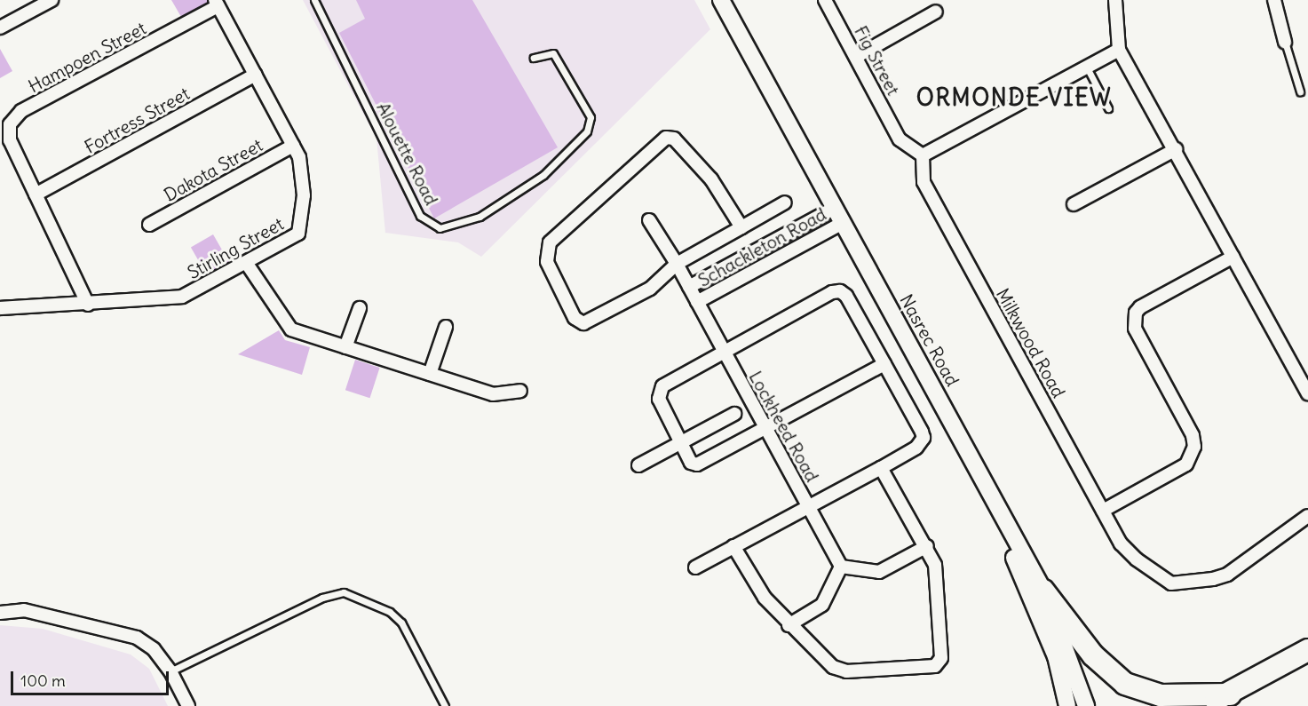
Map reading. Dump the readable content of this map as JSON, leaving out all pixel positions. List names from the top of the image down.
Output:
{
  "streets": {
    "main road": ["Nasrec Road"],
    "street": [
      "Hampoen Street",
      "Fig Street",
      "Fortress Street",
      "Dakota Street",
      "Schackleton Road",
      "Stirling Street",
      "Milkwood Road",
      "Lockheed Road"
    ],
    "lane": ["Alouette Road"]
  },
  "crossings": [
    ["Hampoen Street", "Fortress Street"],
    ["Hampoen Street", "Stirling Street"],
    ["Fig Street", "Milkwood Road"],
    ["Fortress Street", "Stirling Street"],
    ["Dakota Street", "Stirling Street"],
    ["Schackleton Road", "Nasrec Road"],
    ["Schackleton Road", "Lockheed Road"]
  ],
  "districts": ["ORMONDE VIEW"],
  "scale_bar": "100 m"
}
